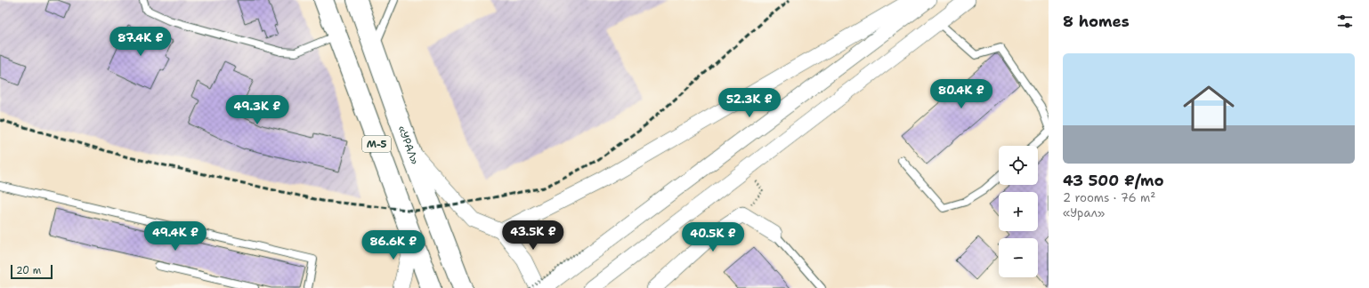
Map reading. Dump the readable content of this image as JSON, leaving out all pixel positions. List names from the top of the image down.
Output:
{
  "streets": {
    "highway": ["М-5", "«УРАЛ»"]
  },
  "scale_bar": "20 m",
  "page": {
    "heading": "8 homes",
    "price": [
      "87.4K ₽",
      "80.4K ₽",
      "52.3K ₽",
      "49.3K ₽",
      "43.5K ₽",
      "49.4K ₽",
      "40.5K ₽",
      "86.6K ₽"
    ],
    "list": [
      {
        "name": "43 500 ₽/mo",
        "note": "2 rooms · 76 m² · «Урал»"
      }
    ],
    "map_buttons": ["+", "−"],
    "scale": "20 m"
  }
}
